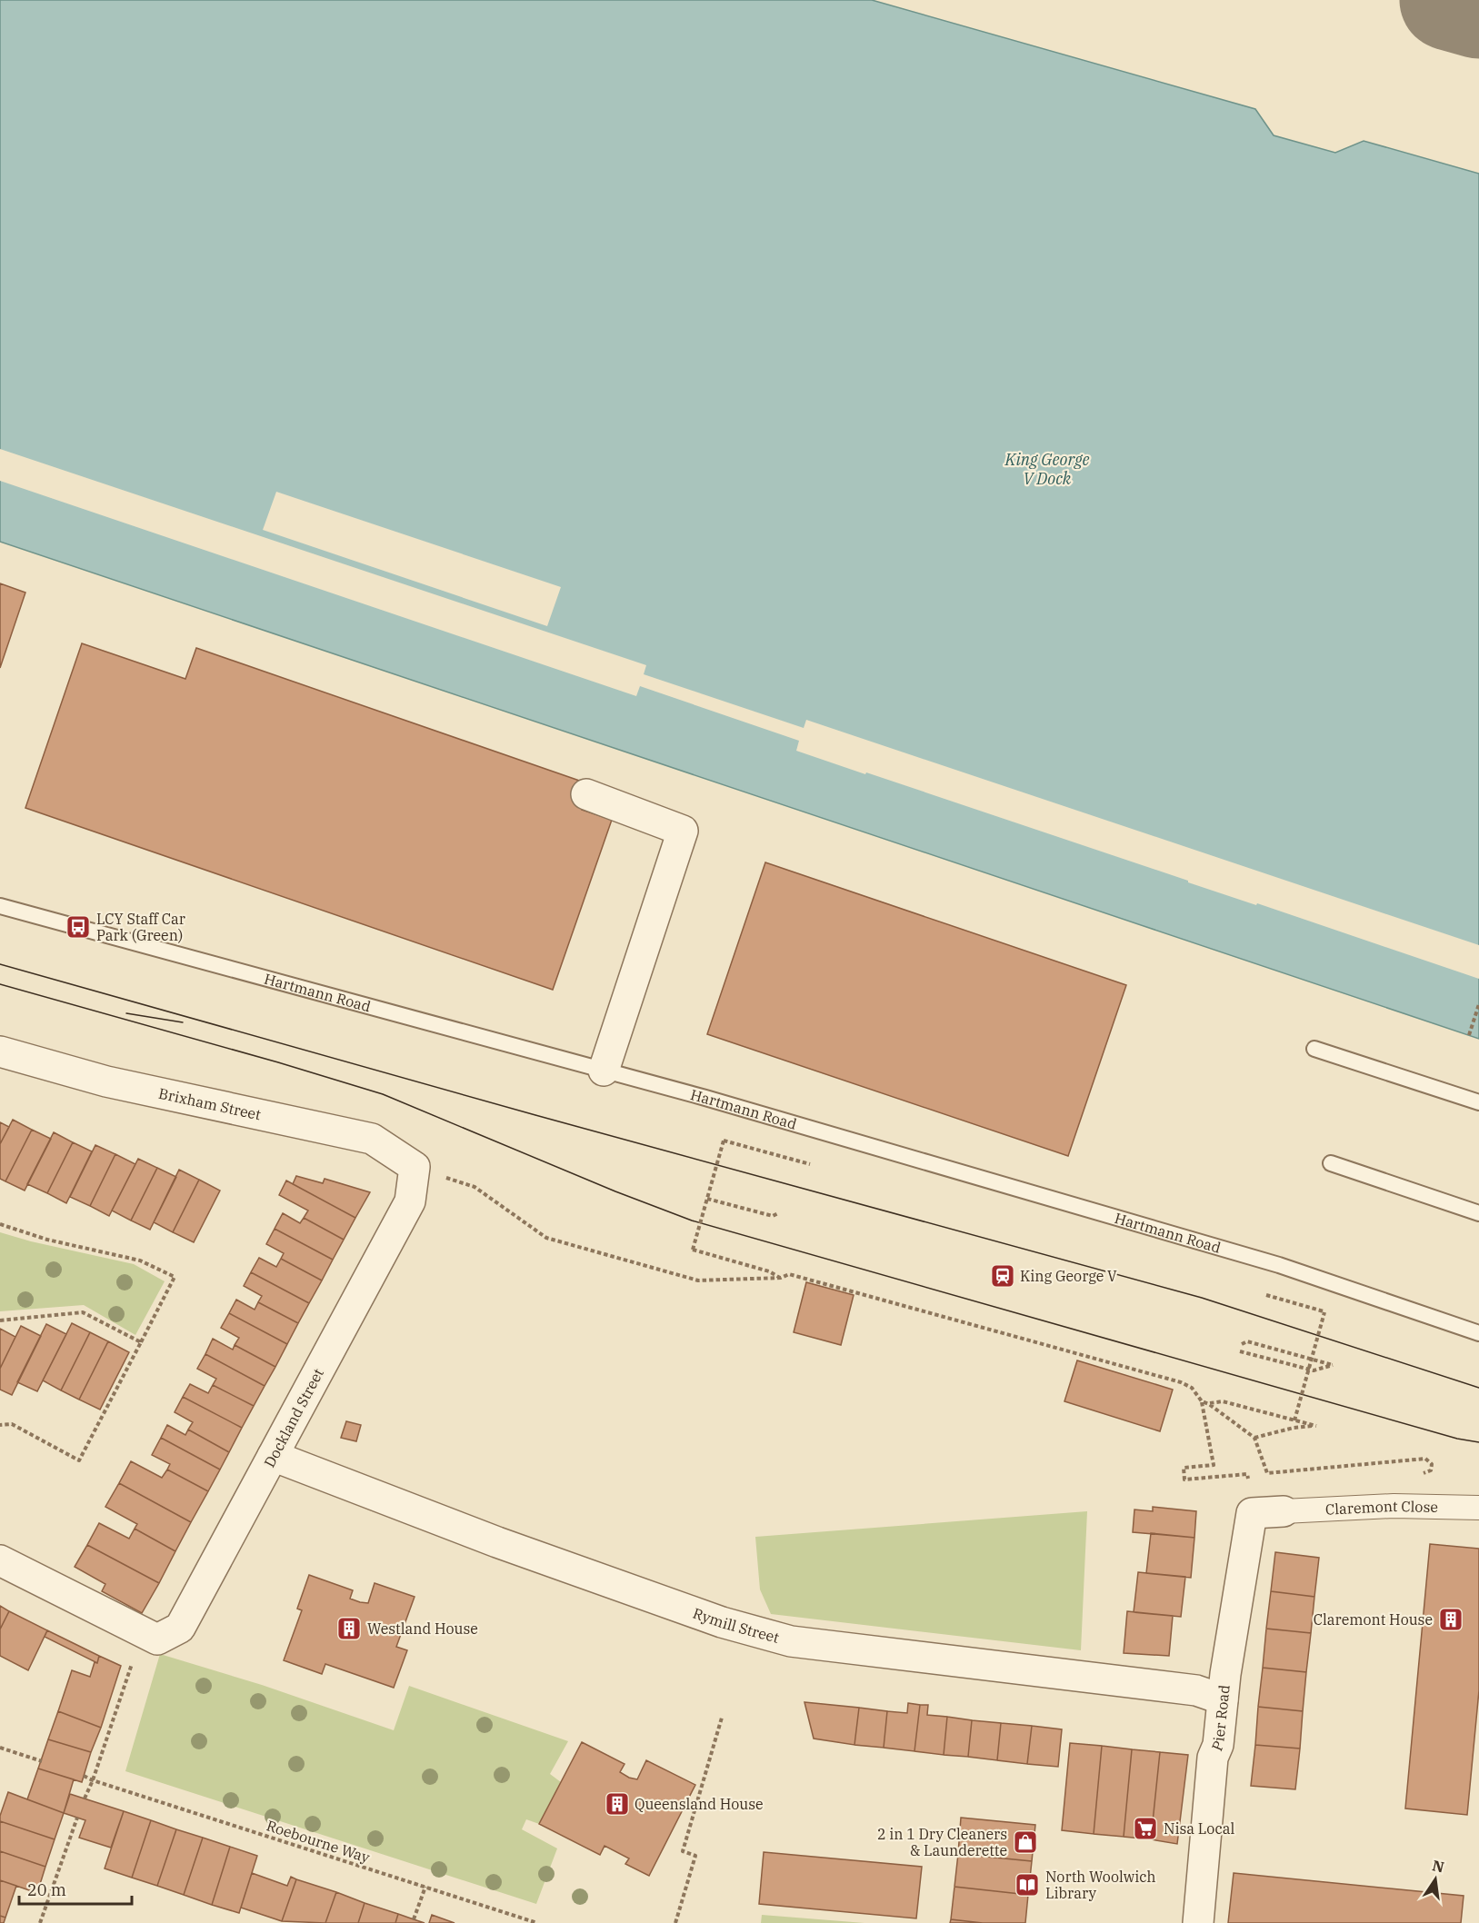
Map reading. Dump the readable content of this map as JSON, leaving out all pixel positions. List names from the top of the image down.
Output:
{
  "streets": {
    "street": [
      "Brixham Street",
      "Dockland Street",
      "Claremont Close",
      "Rymill Street",
      "Pier Road"
    ],
    "lane": ["Hartmann Road"],
    "path": ["Roebourne Way"]
  },
  "crossings": [
    ["Brixham Street", "Dockland Street"],
    ["Dockland Street", "Rymill Street"],
    ["Claremont Close", "Pier Road"],
    ["Rymill Street", "Pier Road"]
  ],
  "water": ["King George V Dock"],
  "places": {
    "bus stop": ["LCY Staff Car Park (Green)"],
    "station": ["King George V"],
    "building": ["Claremont House", "Westland House", "Queensland House"],
    "supermarket": ["Nisa Local"],
    "shop": ["2 in 1 Dry Cleaners & Launderette"],
    "library": ["North Woolwich Library"]
  },
  "scale_bar": "20 m",
  "north": "top"
}
